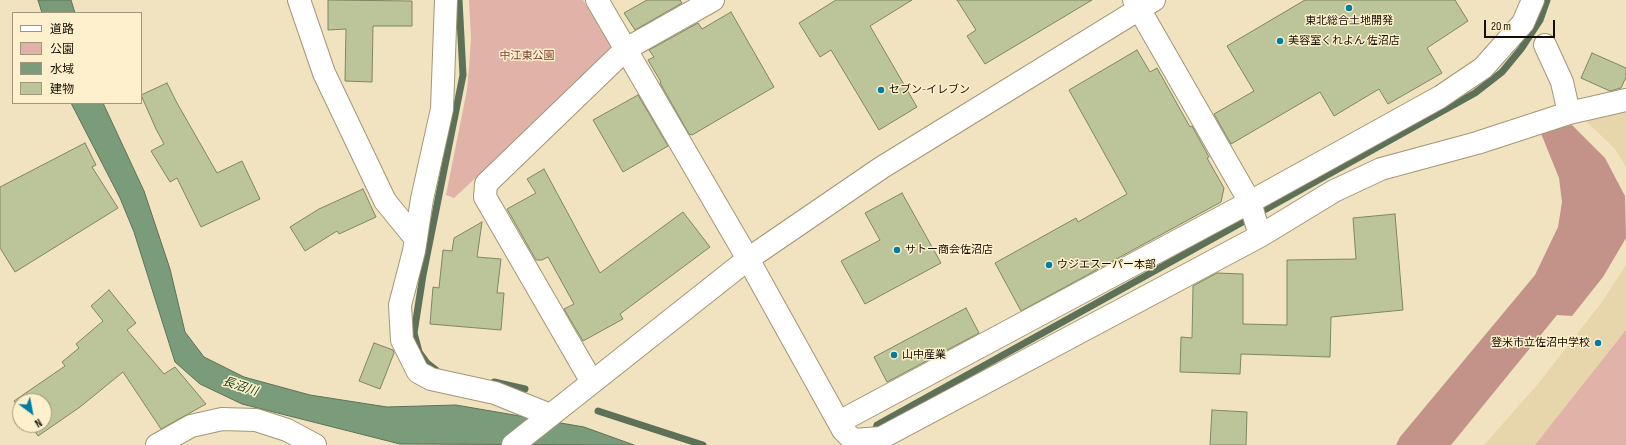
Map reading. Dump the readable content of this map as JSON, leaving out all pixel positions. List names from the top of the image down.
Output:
{
  "water": ["長沼川"],
  "parks": ["中江東公園"],
  "places": [
    "東北総合土地開発",
    "美容室くれよん 佐沼店",
    "セブン-イレブン",
    "サトー商会佐沼店",
    "ウジエスーパー本部",
    "登米市立佐沼中学校",
    "山中産業"
  ],
  "legend": [
    "道路",
    "公園",
    "水域",
    "建物"
  ],
  "scale_bar": "20 m",
  "north": "bottom right"
}
